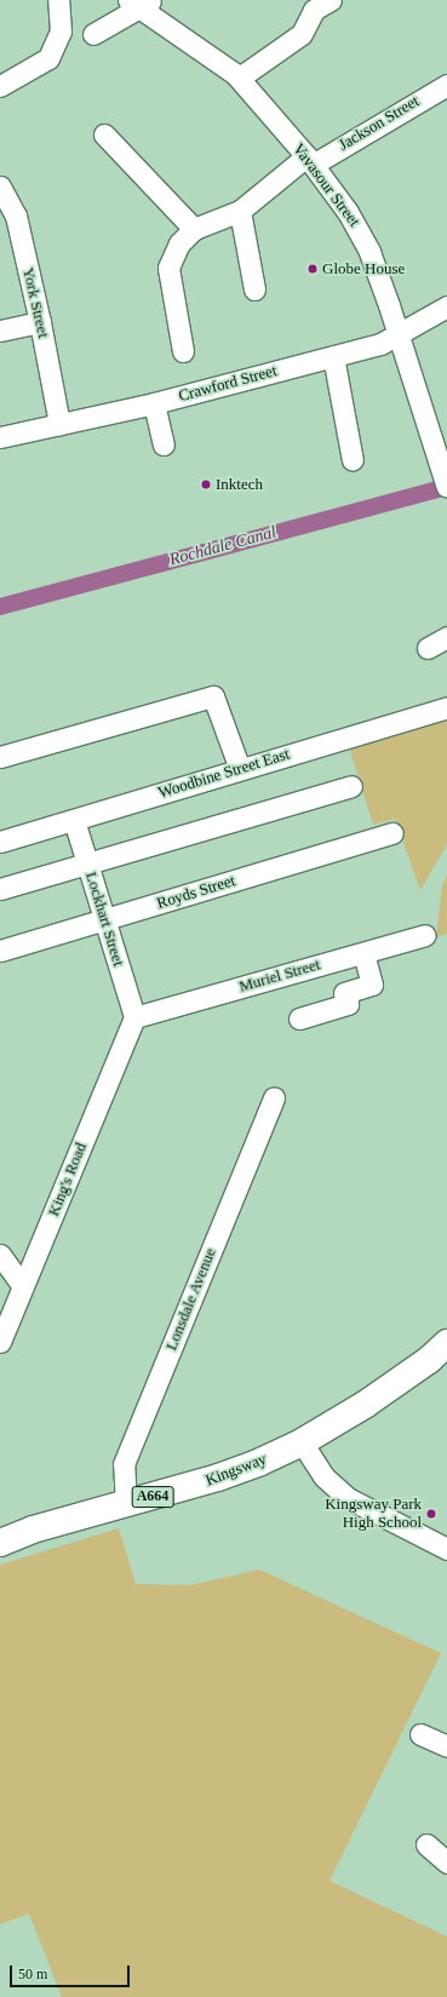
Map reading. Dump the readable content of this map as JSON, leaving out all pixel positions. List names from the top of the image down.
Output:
{
  "streets": {
    "highway": ["Kingsway", "A664"],
    "street": [
      "Jackson Street",
      "Vavasour Street",
      "York Street",
      "Crawford Street",
      "Woodbine Street East",
      "Royds Street",
      "Lockhart Street",
      "Muriel Street",
      "King's Road",
      "Lonsdale Avenue"
    ]
  },
  "crossings": [
    ["Jackson Street", "Vavasour Street"],
    ["Vavasour Street", "Crawford Street"],
    ["York Street", "Crawford Street"],
    ["Woodbine Street East", "Lockhart Street"],
    ["Royds Street", "Lockhart Street"],
    ["Lockhart Street", "Muriel Street"],
    ["Lockhart Street", "King's Road"],
    ["Muriel Street", "King's Road"],
    ["Lonsdale Avenue", "Kingsway"]
  ],
  "water": ["Rochdale Canal"],
  "places": ["Globe House", "Inktech", "Kingsway Park High School"],
  "scale_bar": "50 m"
}
